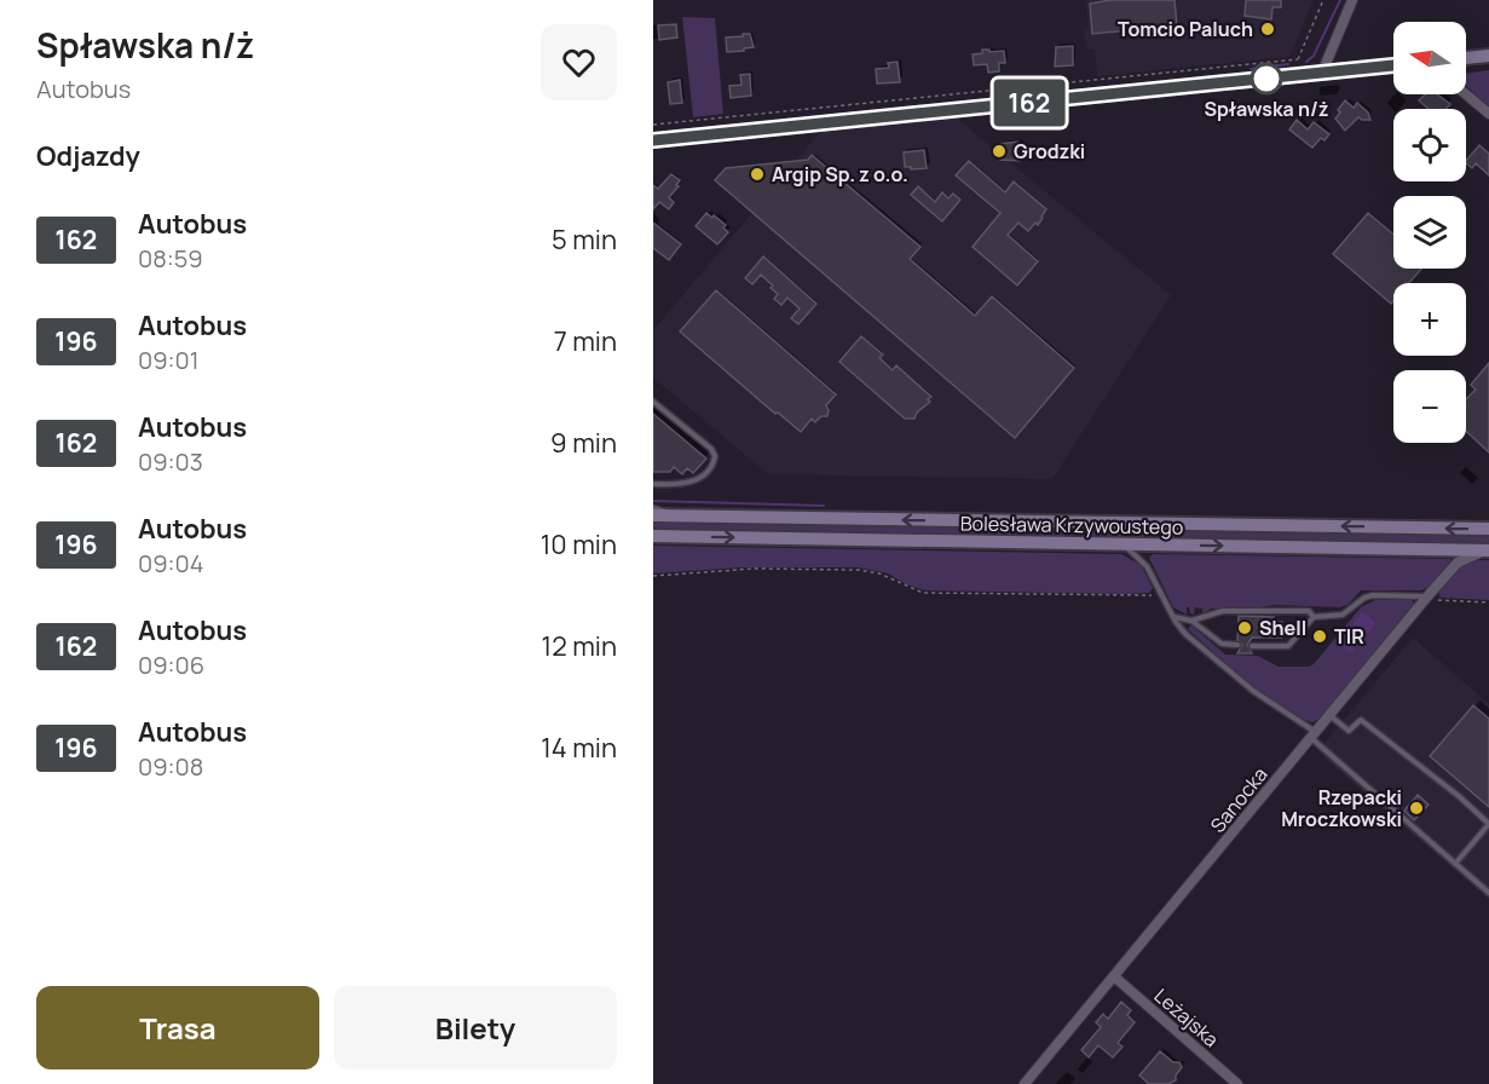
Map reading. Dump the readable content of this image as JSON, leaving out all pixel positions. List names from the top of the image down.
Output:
{
  "streets": {
    "main road": ["Bolesława Krzywoustego"],
    "street": ["Sanocka", "Leżajska"]
  },
  "crossings": [
    ["Bolesława Krzywoustego", "Sanocka"],
    ["Sanocka", "Leżajska"]
  ],
  "places": [
    "Tomcio Paluch",
    "Spławska n/ż",
    "Grodzki",
    "Argip Sp. z o.o.",
    "Shell",
    "TIR",
    "Rzepacki Mroczkowski"
  ],
  "lines": ["bus line 162"],
  "north": "left",
  "page": {
    "heading": [
      ["Spławska n/ż", "Autobus"],
      "Odjazdy"
    ],
    "on_map": "162",
    "map_buttons": ["+", "−"],
    "list": [
      {
        "mark": "162",
        "name": "Autobus",
        "note": "08:59",
        "value": "5 min"
      },
      {
        "mark": "196",
        "name": "Autobus",
        "note": "09:01",
        "value": "7 min"
      },
      {
        "mark": "162",
        "name": "Autobus",
        "note": "09:03",
        "value": "9 min"
      },
      {
        "mark": "196",
        "name": "Autobus",
        "note": "09:04",
        "value": "10 min"
      },
      {
        "mark": "162",
        "name": "Autobus",
        "note": "09:06",
        "value": "12 min"
      },
      {
        "mark": "196",
        "name": "Autobus",
        "note": "09:08",
        "value": "14 min"
      }
    ],
    "buttons": ["Trasa", "Bilety"]
  }
}
